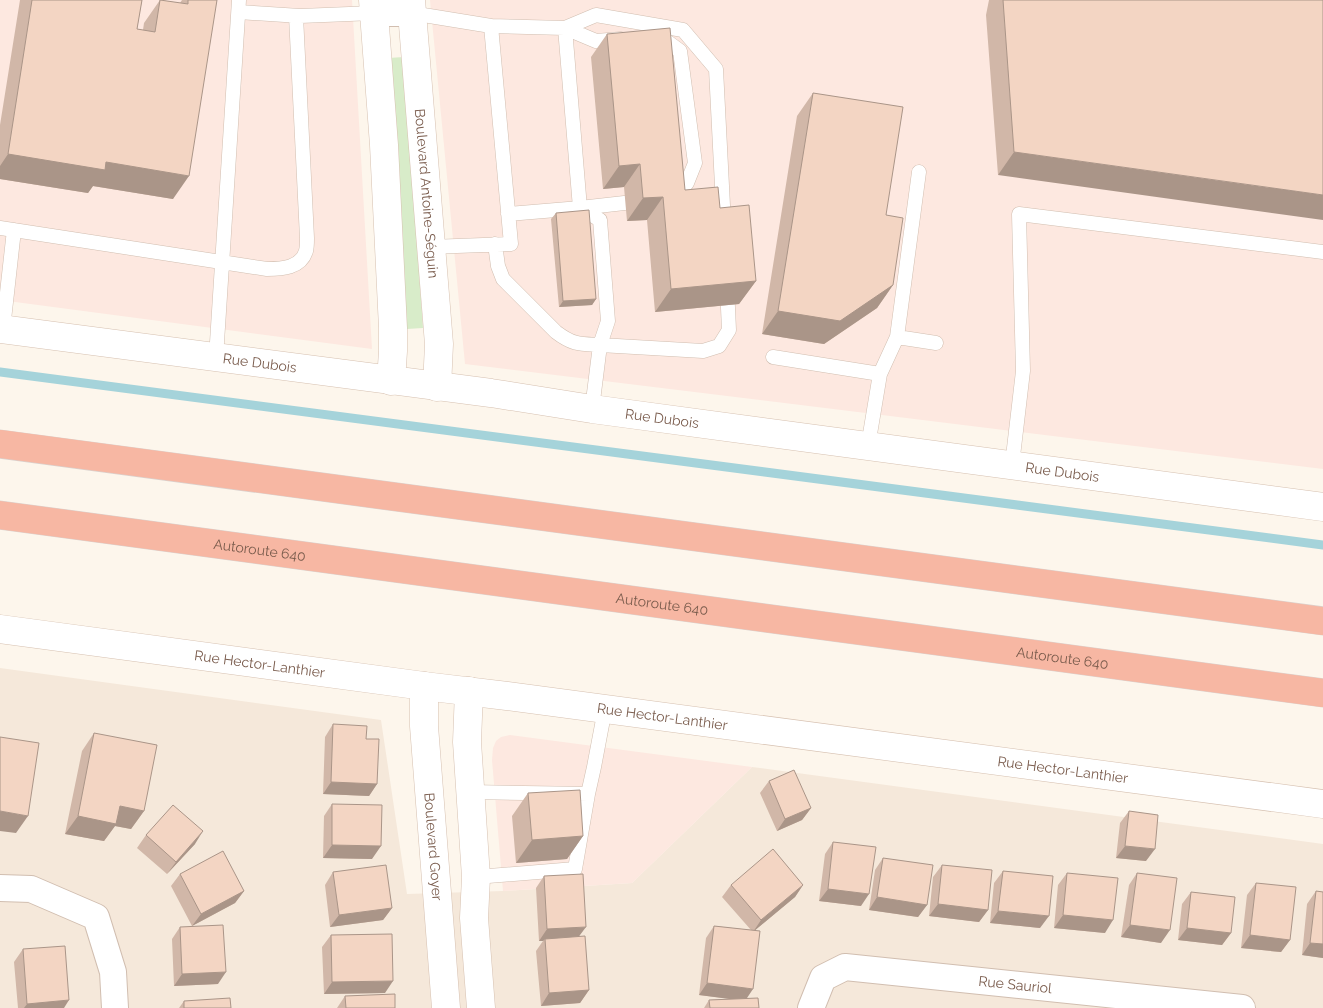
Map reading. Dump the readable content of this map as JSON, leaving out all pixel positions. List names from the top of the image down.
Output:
{
  "streets": {
    "highway": ["Autoroute 640"],
    "street": [
      "Boulevard Antoine-Séguin",
      "Rue Dubois",
      "Rue Hector-Lanthier",
      "Boulevard Goyer",
      "Rue Sauriol"
    ]
  },
  "crossings": [
    ["Boulevard Antoine-Séguin", "Rue Dubois"],
    ["Rue Hector-Lanthier", "Boulevard Goyer"]
  ]
}
